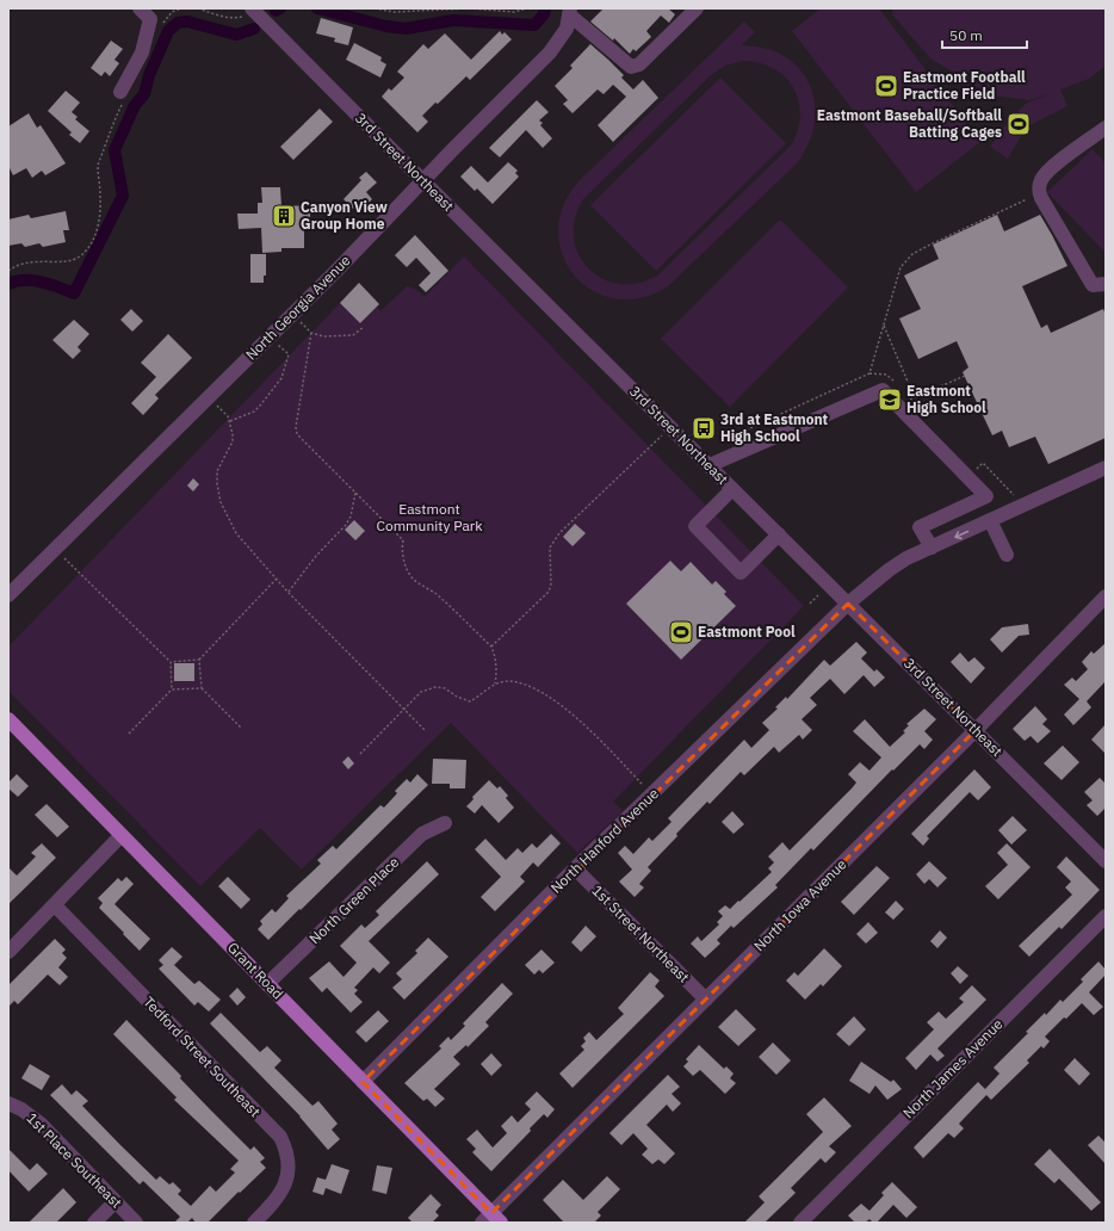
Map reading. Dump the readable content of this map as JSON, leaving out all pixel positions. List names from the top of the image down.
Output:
{
  "streets": {
    "main road": ["Grant Road"],
    "street": [
      "3rd Street Northeast",
      "North Georgia Avenue",
      "North Hanford Avenue",
      "North Green Place",
      "North Iowa Avenue",
      "1st Street Northeast",
      "Tedford Street Southeast",
      "North James Avenue",
      "1st Place Southeast"
    ]
  },
  "crossings": [
    ["3rd Street Northeast", "North Georgia Avenue"],
    ["3rd Street Northeast", "North Hanford Avenue"],
    ["3rd Street Northeast", "North Iowa Avenue"],
    ["North Hanford Avenue", "1st Street Northeast"],
    ["North Hanford Avenue", "Grant Road"],
    ["North Green Place", "Grant Road"],
    ["North Iowa Avenue", "1st Street Northeast"],
    ["North Iowa Avenue", "Grant Road"]
  ],
  "parks": ["Eastmont Community Park"],
  "places": {
    "sports": ["Eastmont Football Practice Field", "Eastmont Baseball/Softball Batting Cages", "Eastmont Pool"],
    "building": ["Canyon View Group Home"],
    "school or university": ["Eastmont High School"],
    "bus stop": ["3rd at Eastmont High School"]
  },
  "scale_bar": "50 m"
}
